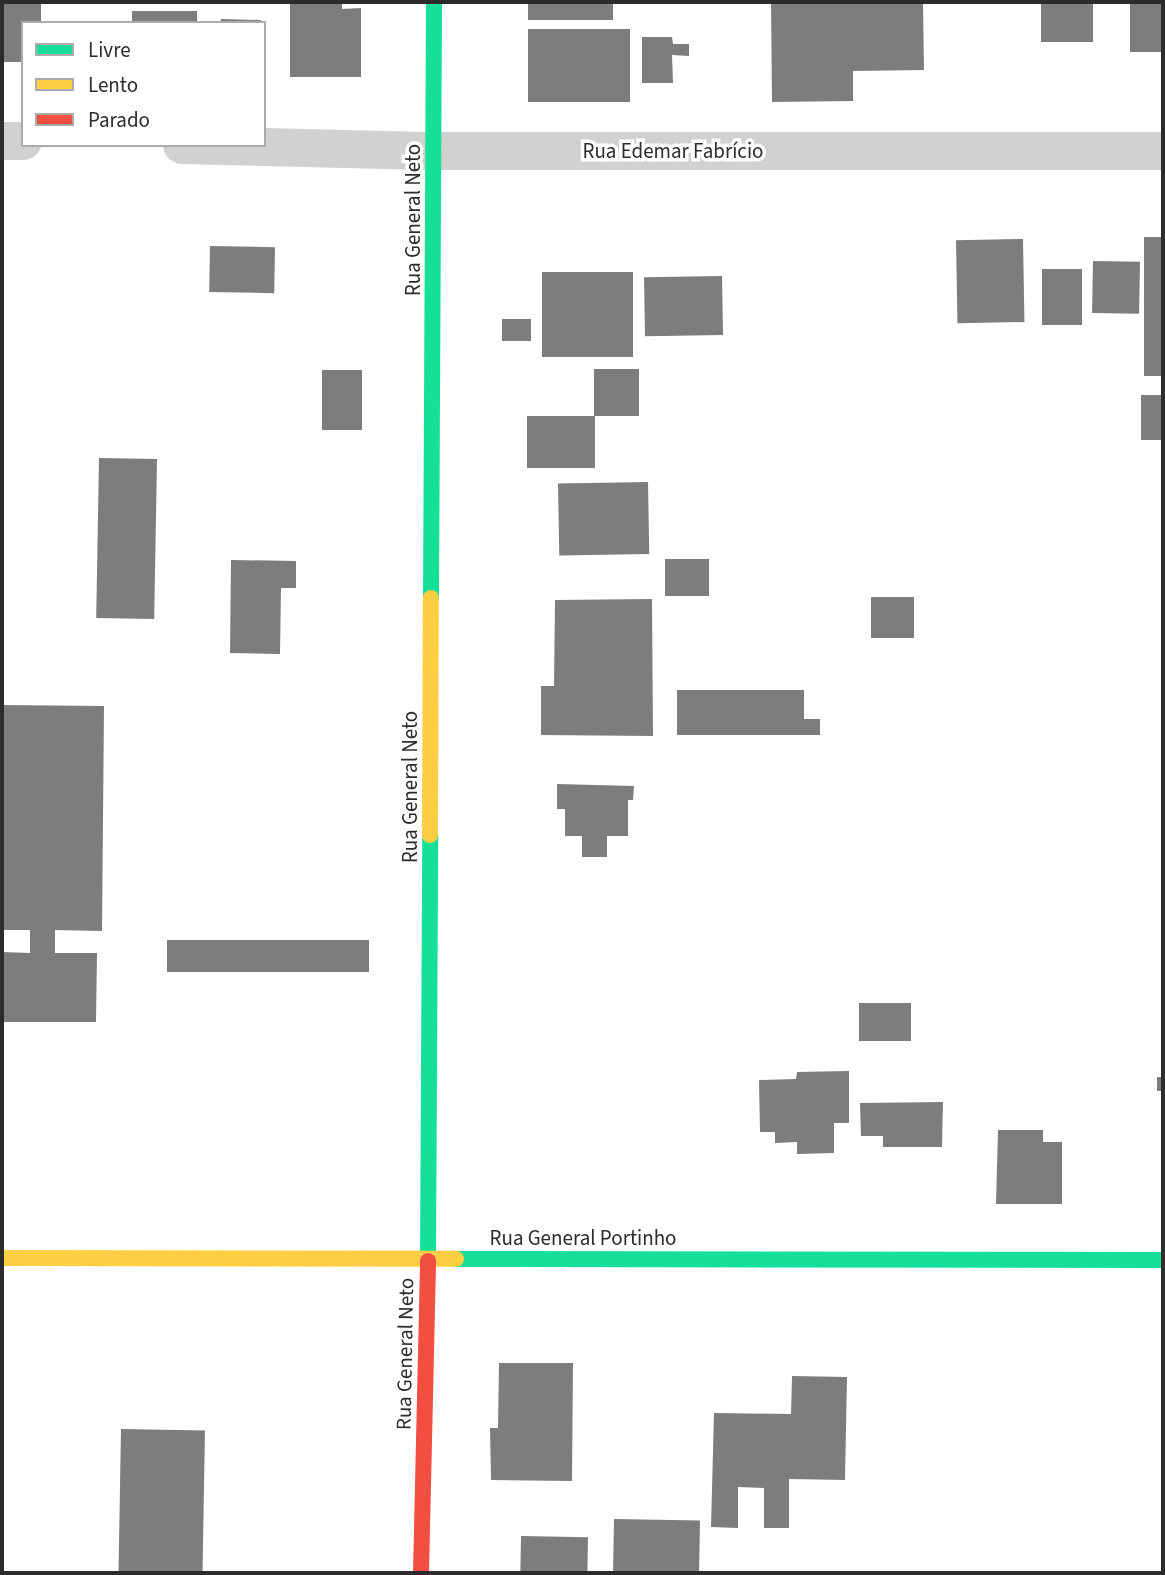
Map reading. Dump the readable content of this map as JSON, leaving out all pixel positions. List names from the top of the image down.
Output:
{
  "streets": {
    "street": ["Rua Edemar Fabrício", "Rua General Neto", "Rua General Portinho"]
  },
  "crossings": [
    ["Rua Edemar Fabrício", "Rua General Neto"],
    ["Rua General Neto", "Rua General Portinho"]
  ],
  "legend": ["Livre", "Lento", "Parado"]
}
